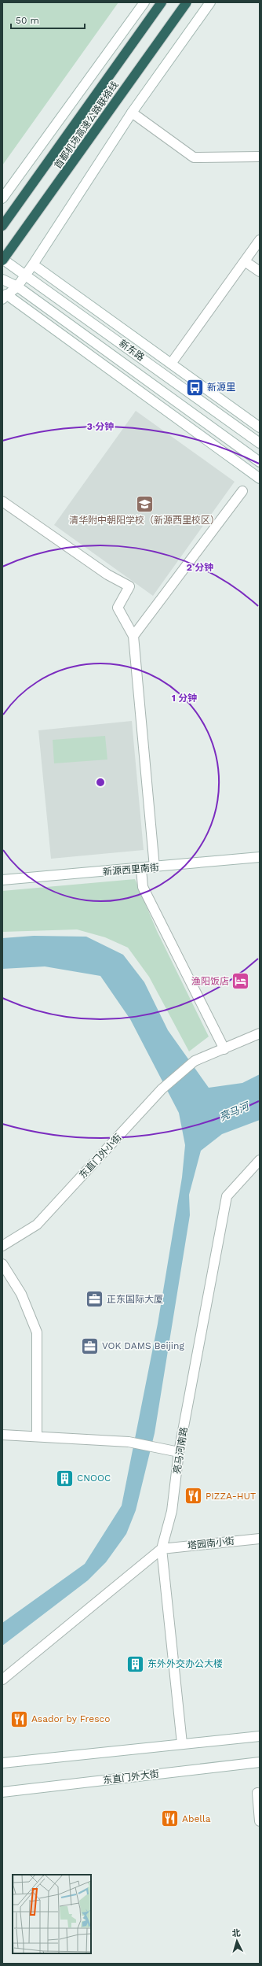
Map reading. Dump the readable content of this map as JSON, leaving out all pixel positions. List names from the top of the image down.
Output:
{
  "streets": {
    "highway": ["首都机场高速公路联络线"],
    "street": [
      "新东路",
      "新源西里南街",
      "东直门外小街",
      "亮马河南路",
      "塔园南小街",
      "东直门外大街"
    ]
  },
  "crossings": [
    ["首都机场高速公路联络线", "新东路"],
    ["亮马河南路", "塔园南小街"]
  ],
  "water": ["亮马河"],
  "places": {
    "bus stop": ["新源里"],
    "school or university": ["清华附中朝阳学校（新源西里校区）"],
    "hotel": ["渔阳饭店"],
    "office": ["正东国际大厦", "VOK DAMS Beijing"],
    "building": ["CNOOC", "东外外交办公大楼"],
    "restaurant": ["PIZZA-HUT", "Asador by Fresco", "Abella"]
  },
  "scale_bar": "50 m",
  "north": "top",
  "rings": ["3 分钟", "2 分钟", "1 分钟"]
}
